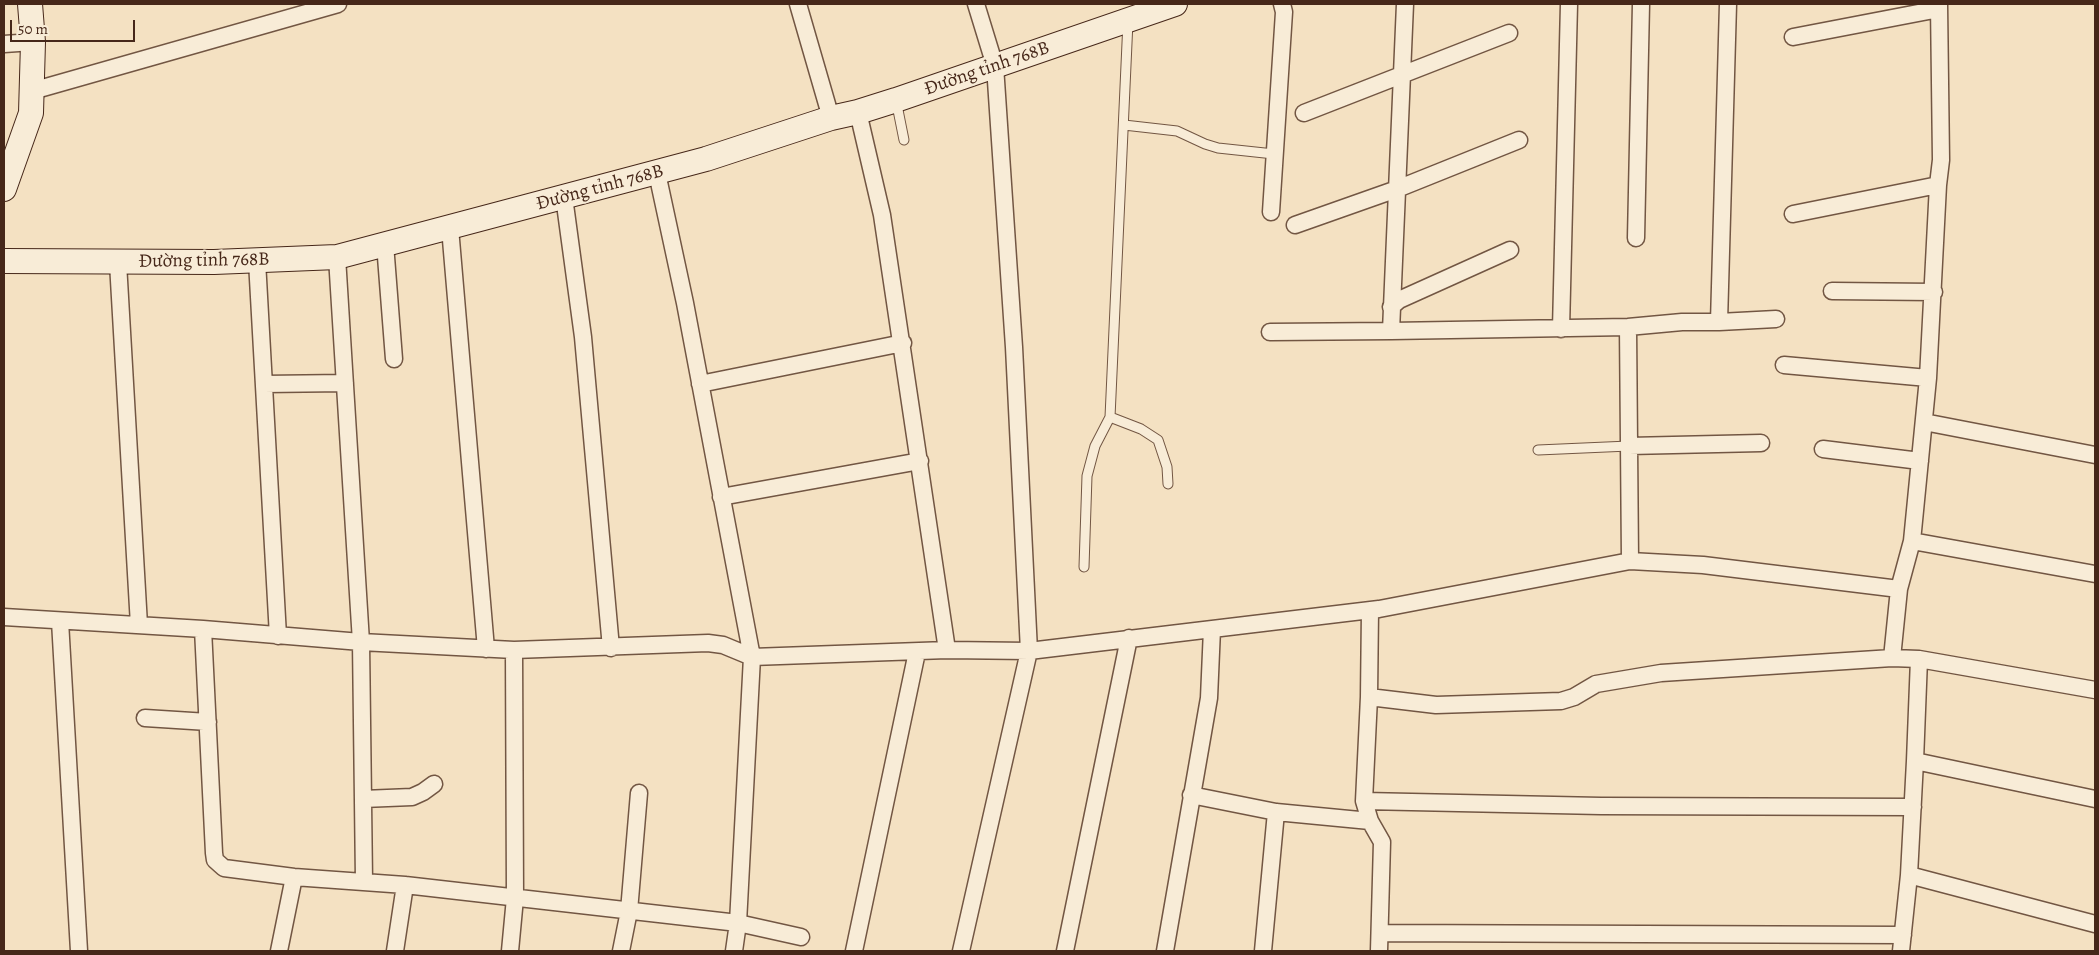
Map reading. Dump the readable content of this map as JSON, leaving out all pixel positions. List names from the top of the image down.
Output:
{
  "streets": {
    "street": ["Đường tỉnh 768B"]
  },
  "scale_bar": "50 m"
}
